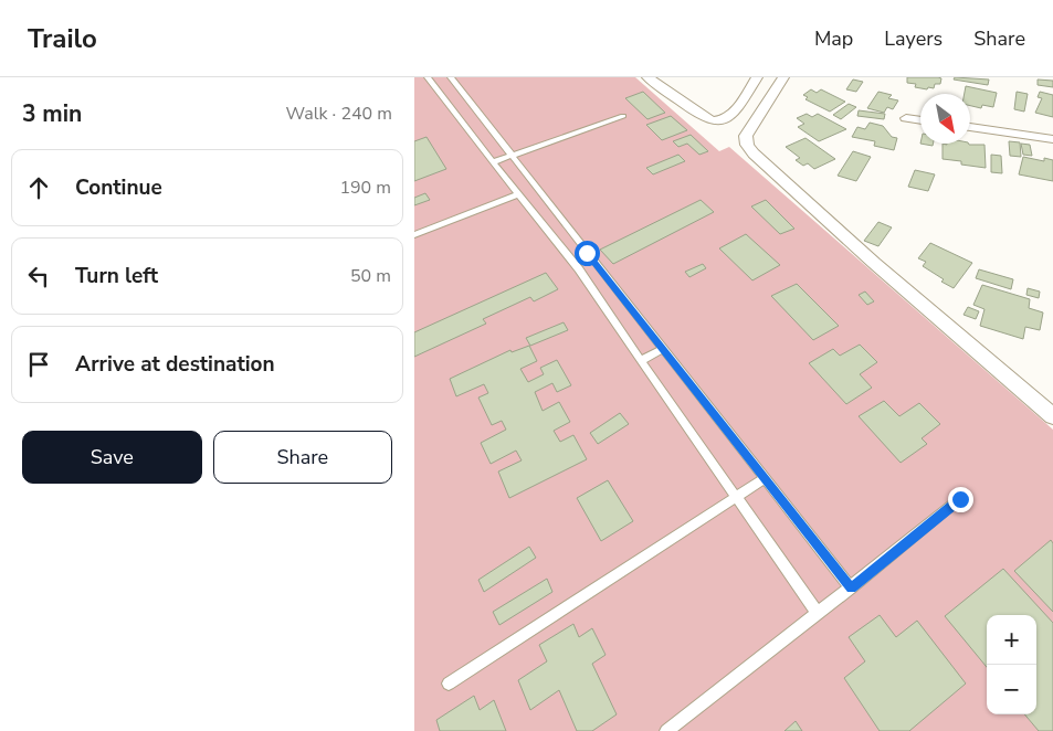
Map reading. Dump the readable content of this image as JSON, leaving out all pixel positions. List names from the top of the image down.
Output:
{
  "north": "bottom right",
  "page": {
    "header": "Trailo",
    "nav": ["Map", "Layers", "Share"],
    "heading": ["3 min", "Walk · 240 m"],
    "list": [
      ["Continue", "190 m"],
      ["Turn left", "50 m"],
      "Arrive at destination"
    ],
    "buttons": ["Save", "Share"],
    "map_buttons": ["+", "−"]
  }
}
